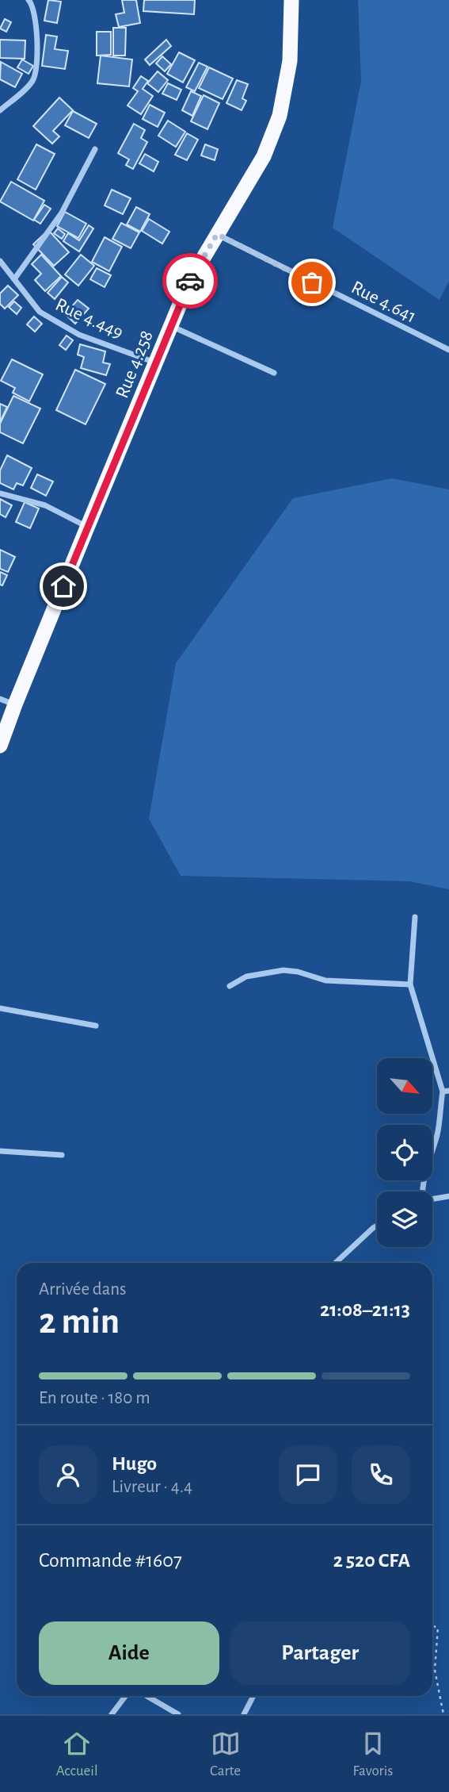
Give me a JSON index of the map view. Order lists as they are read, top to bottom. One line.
{"streets":{"highway":["Rue 4.258"],"street":["Rue 4.641","Rue 4.449"]},"crossings":[["Rue 4.641","Rue 4.258"],["Rue 4.449","Rue 4.258"]],"north":"bottom right","page":{"heading":["2 min","Arrivée dans","21:08–21:13"],"panel":["Hugo","Livreur · 4.4","Commande #1607","2 520 CFA"],"bar":"En route · 180 m","buttons":["Aide","Partager"],"tabs":["Accueil","Carte","Favoris"]}}
